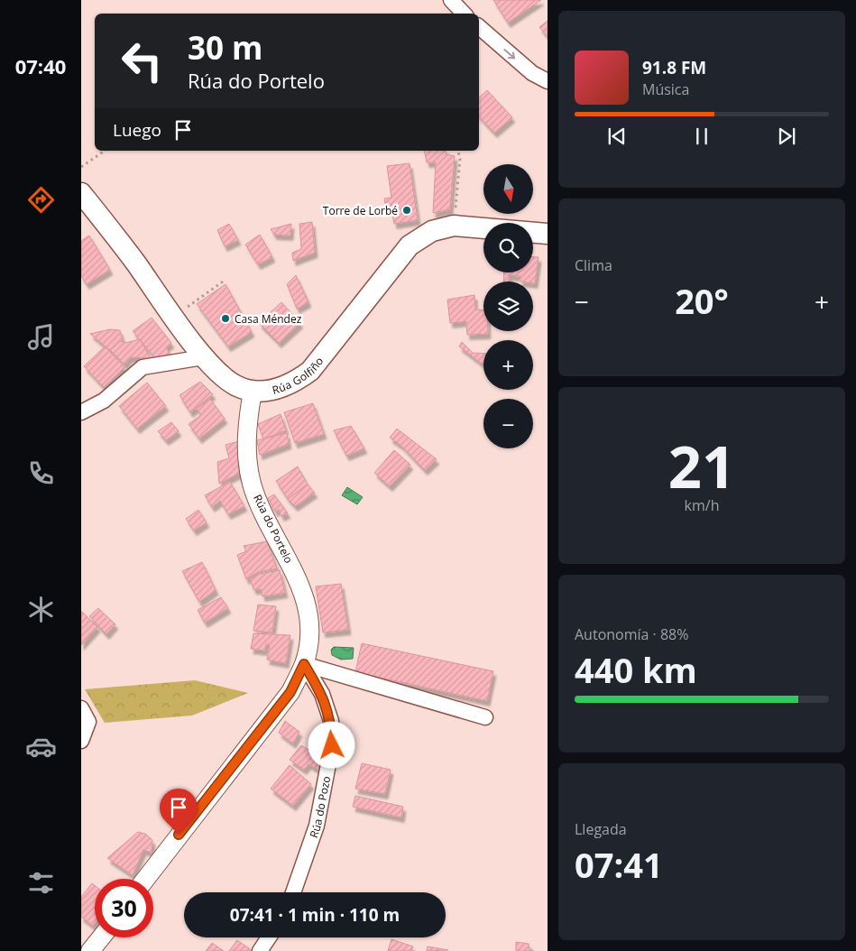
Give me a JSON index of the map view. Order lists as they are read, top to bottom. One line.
{"streets":{"main road":["Rúa Golfiño"],"street":["Rúa do Portelo","Rúa do Pozo"]},"crossings":[["Rúa Golfiño","Rúa do Portelo"],["Rúa do Portelo","Rúa do Pozo"]],"places":["Torre de Lorbé","Casa Méndez"],"north":"bottom","page":{"tabs":"07:40","turn":["30 m","Rúa do Portelo"],"song":["91.8 FM","Música"],"then":"Luego","map_buttons":["+","−"],"tile":["Clima",["21","km/h"],["Autonomía · 88%","440 km"],["Llegada","07:41"]],"heat":["−","20°","+"],"limit":"30","trip":"07:41 · 1 min · 110 m"}}
